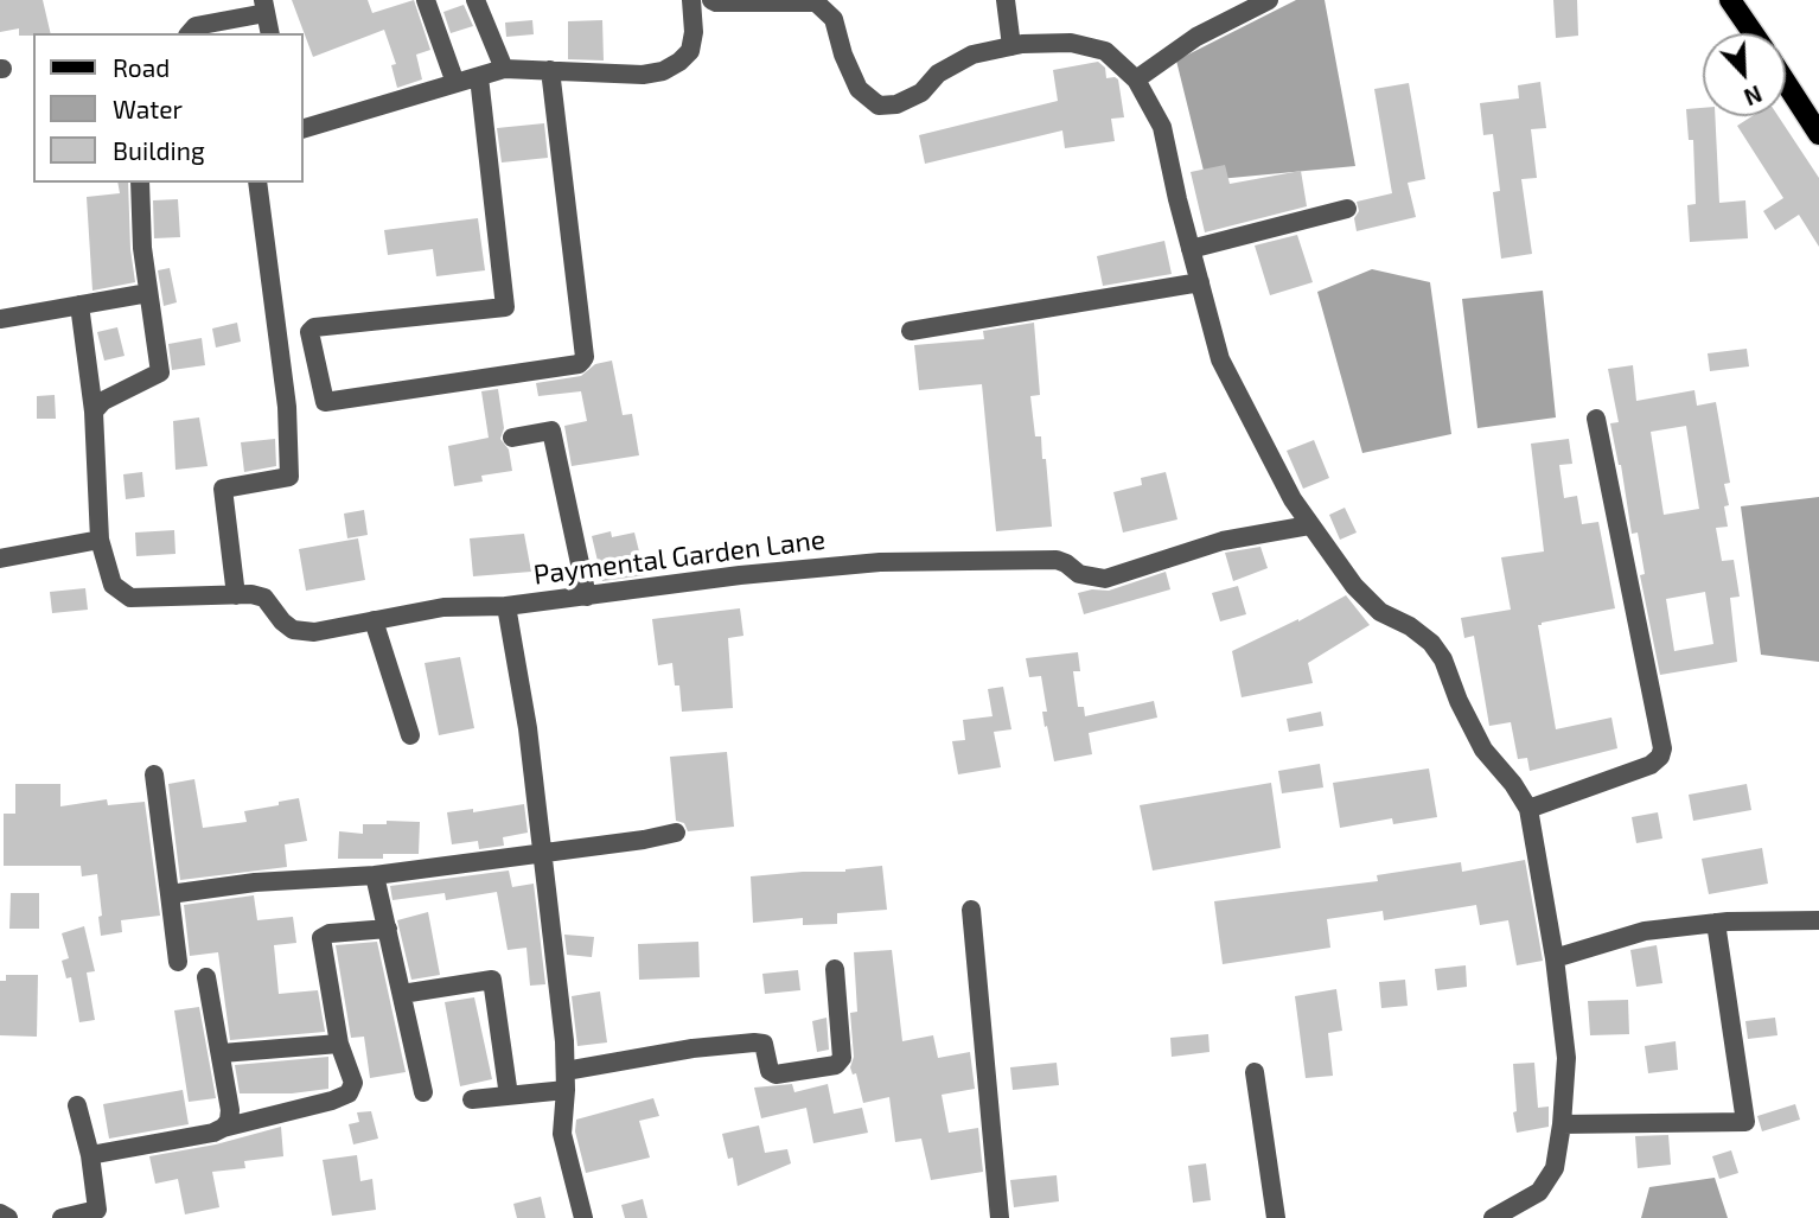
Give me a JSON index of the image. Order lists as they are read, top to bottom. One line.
{"streets":{"street":["Paymental Garden Lane"]},"legend":["Road","Water","Building"],"north":"bottom right"}
